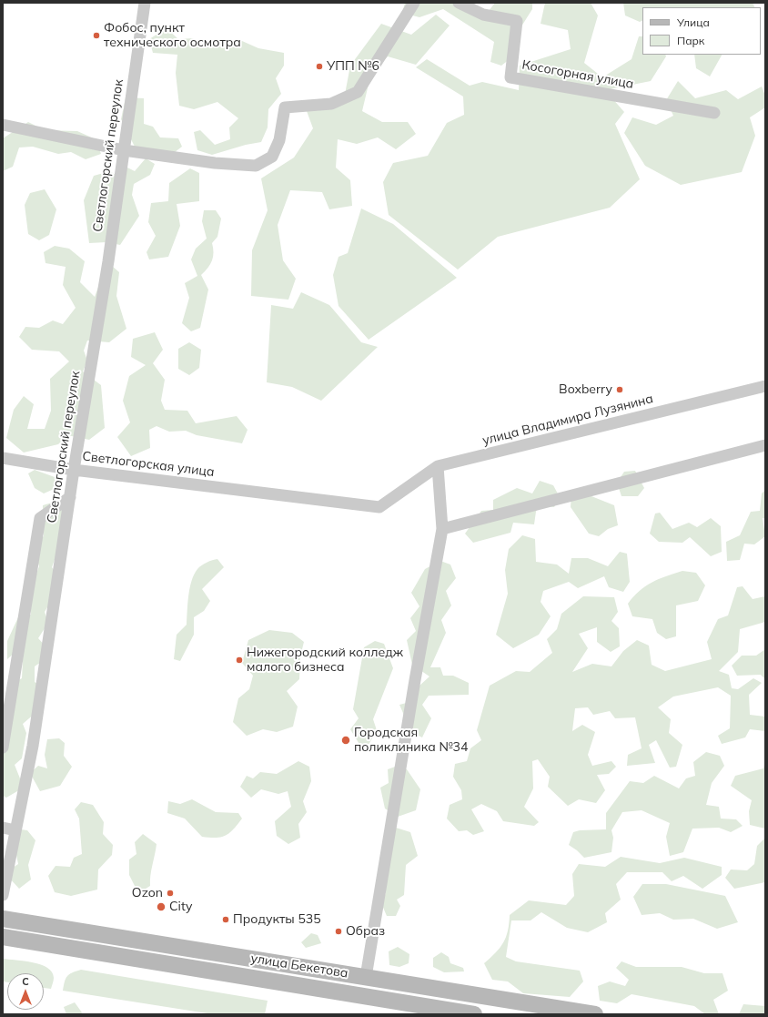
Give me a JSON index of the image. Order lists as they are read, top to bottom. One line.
{"streets":{"main road":["улица Бекетова"],"street":["Косогорная улица","Светлогорский переулок","улица Владимира Лузянина","Светлогорская улица"]},"crossings":[["Светлогорский переулок","Светлогорская улица"],["улица Владимира Лузянина","Светлогорская улица"]],"places":["Фобос, пункт технического осмотра","УПП №6","Boxberry","Нижегородский колледж малого бизнеса","Городская поликлиника №34","Ozon","City","Продукты 535","Образ"],"legend":["Улица","Парк"],"north":"top"}
